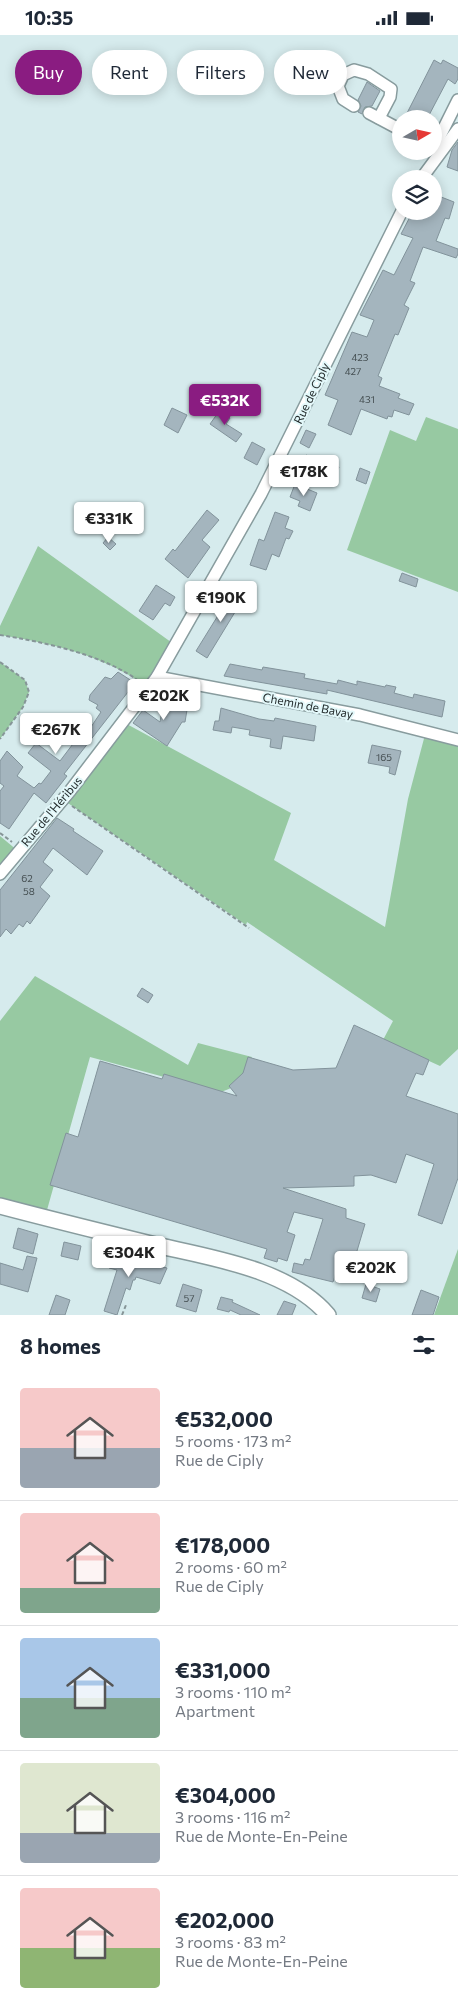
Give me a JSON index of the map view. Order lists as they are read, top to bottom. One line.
{"streets":{"street":["Rue de Ciply","Chemin de Bavay","Rue de l'Héribus"]},"crossings":[["Rue de Ciply","Chemin de Bavay"],["Rue de Ciply","Rue de l'Héribus"],["Chemin de Bavay","Rue de l'Héribus"]],"house_numbers":["423","427","431","165","62","58","57"],"north":"right","page":{"status":"10:35","chip":["Buy","Rent","Filters","New"],"price":["€532K","€178K","€331K","€190K","€202K","€267K","€304K","€202K"],"heading":"8 homes","list":[{"name":"€532,000","note":"5 rooms · 173 m² · Rue de Ciply"},{"name":"€178,000","note":"2 rooms · 60 m² · Rue de Ciply"},{"name":"€331,000","note":"3 rooms · 110 m² · Apartment"},{"name":"€304,000","note":"3 rooms · 116 m² · Rue de Monte-En-Peine"},{"name":"€202,000","note":"3 rooms · 83 m² · Rue de Monte-En-Peine"}]}}
